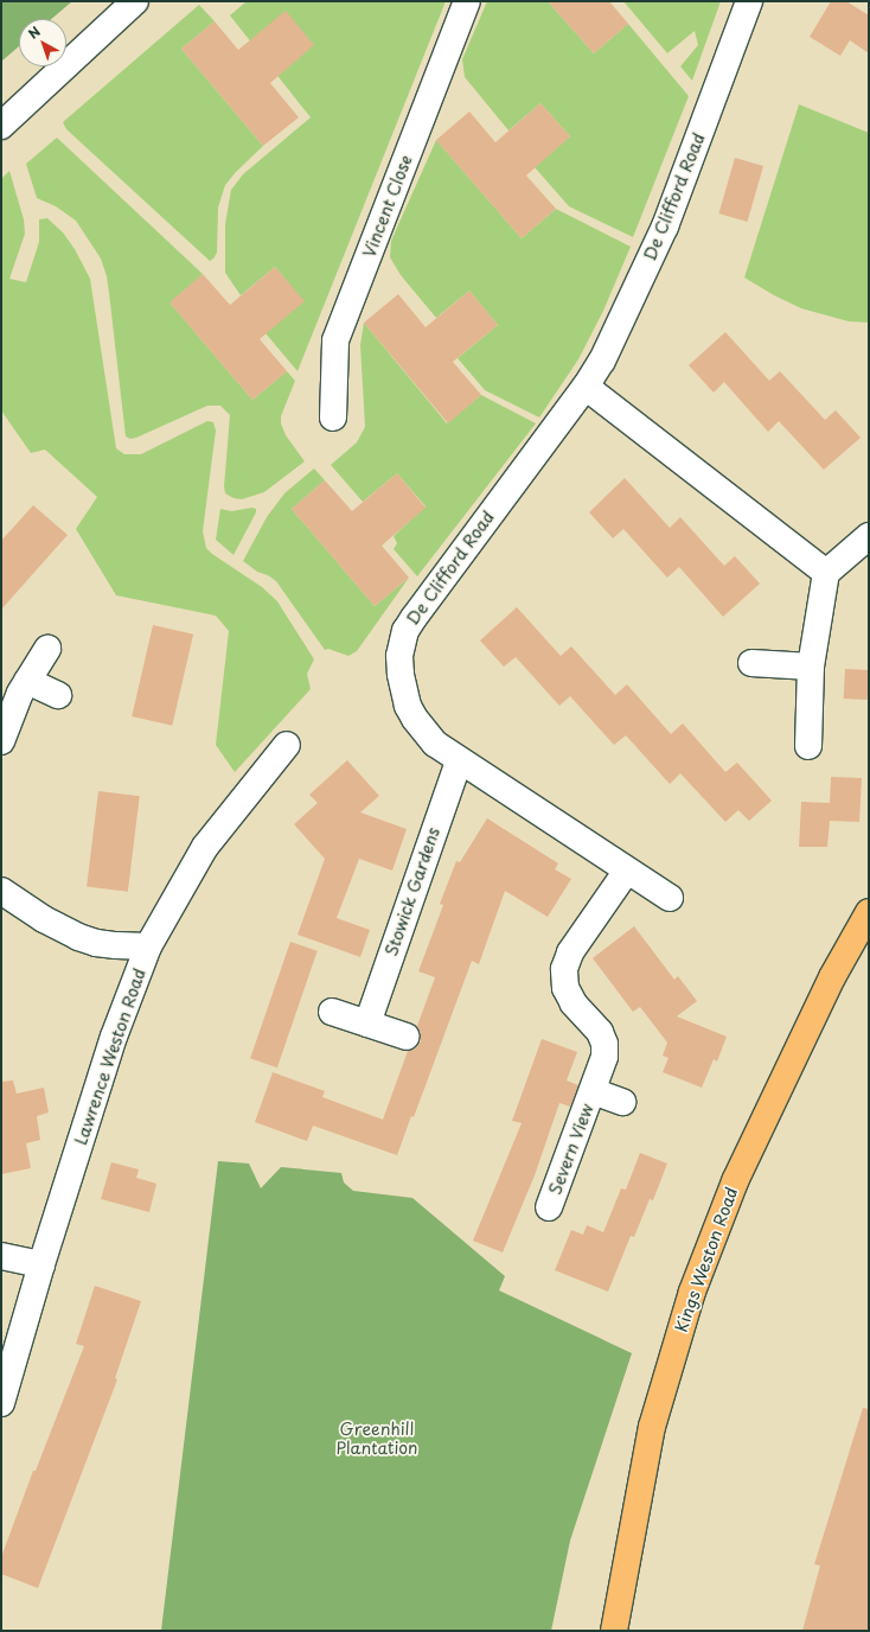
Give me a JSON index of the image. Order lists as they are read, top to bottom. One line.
{"streets":{"main road":["Kings Weston Road"],"street":["De Clifford Road","Vincent Close","Stowick Gardens","Lawrence Weston Road","Severn View"]},"crossings":[["De Clifford Road","Stowick Gardens"],["De Clifford Road","Severn View"]],"parks":["Greenhill Plantation"],"north":"top left"}
